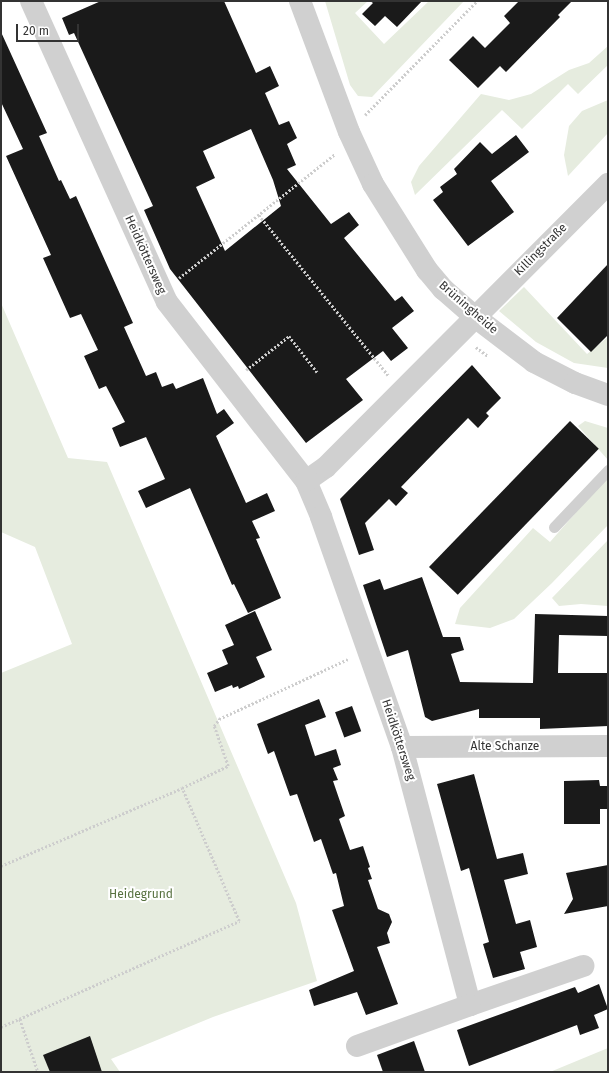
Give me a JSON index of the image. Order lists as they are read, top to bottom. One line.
{"streets":{"street":["Killingstraße","Heidköttersweg","Brüningheide","Alte Schanze"]},"crossings":[["Killingstraße","Brüningheide"],["Heidköttersweg","Alte Schanze"]],"parks":["Heidegrund"],"scale_bar":"20 m"}
